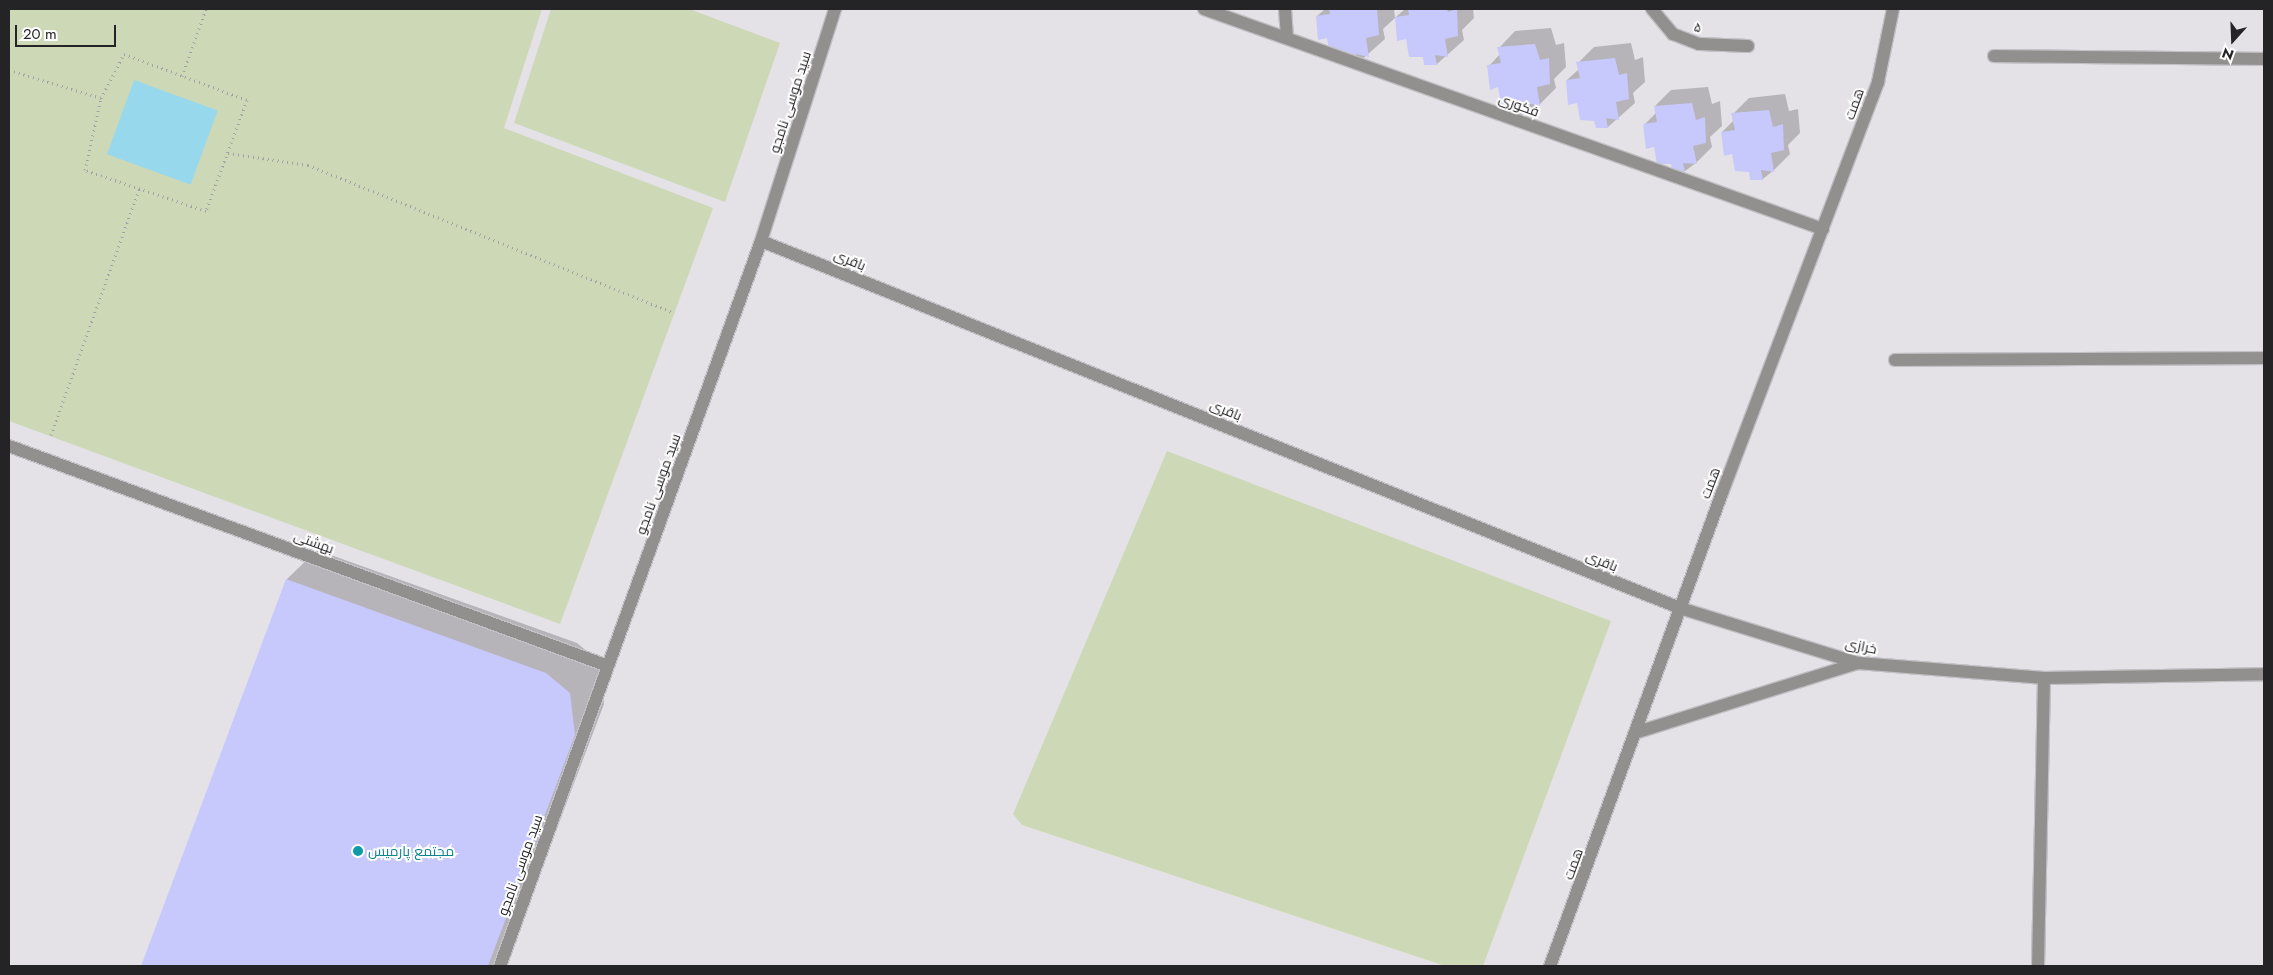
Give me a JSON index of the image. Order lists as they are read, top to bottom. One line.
{"streets":{"street":["۵","سید موسی نامجو","همت","فکوری","باقری","بهشتی","خرازی"]},"crossings":[["سید موسی نامجو","باقری"],["سید موسی نامجو","بهشتی"],["همت","فکوری"],["همت","باقری"],["همت","خرازی"],["باقری","خرازی"]],"places":["مجتمع پارمیس"],"scale_bar":"20 m","north":"bottom"}
